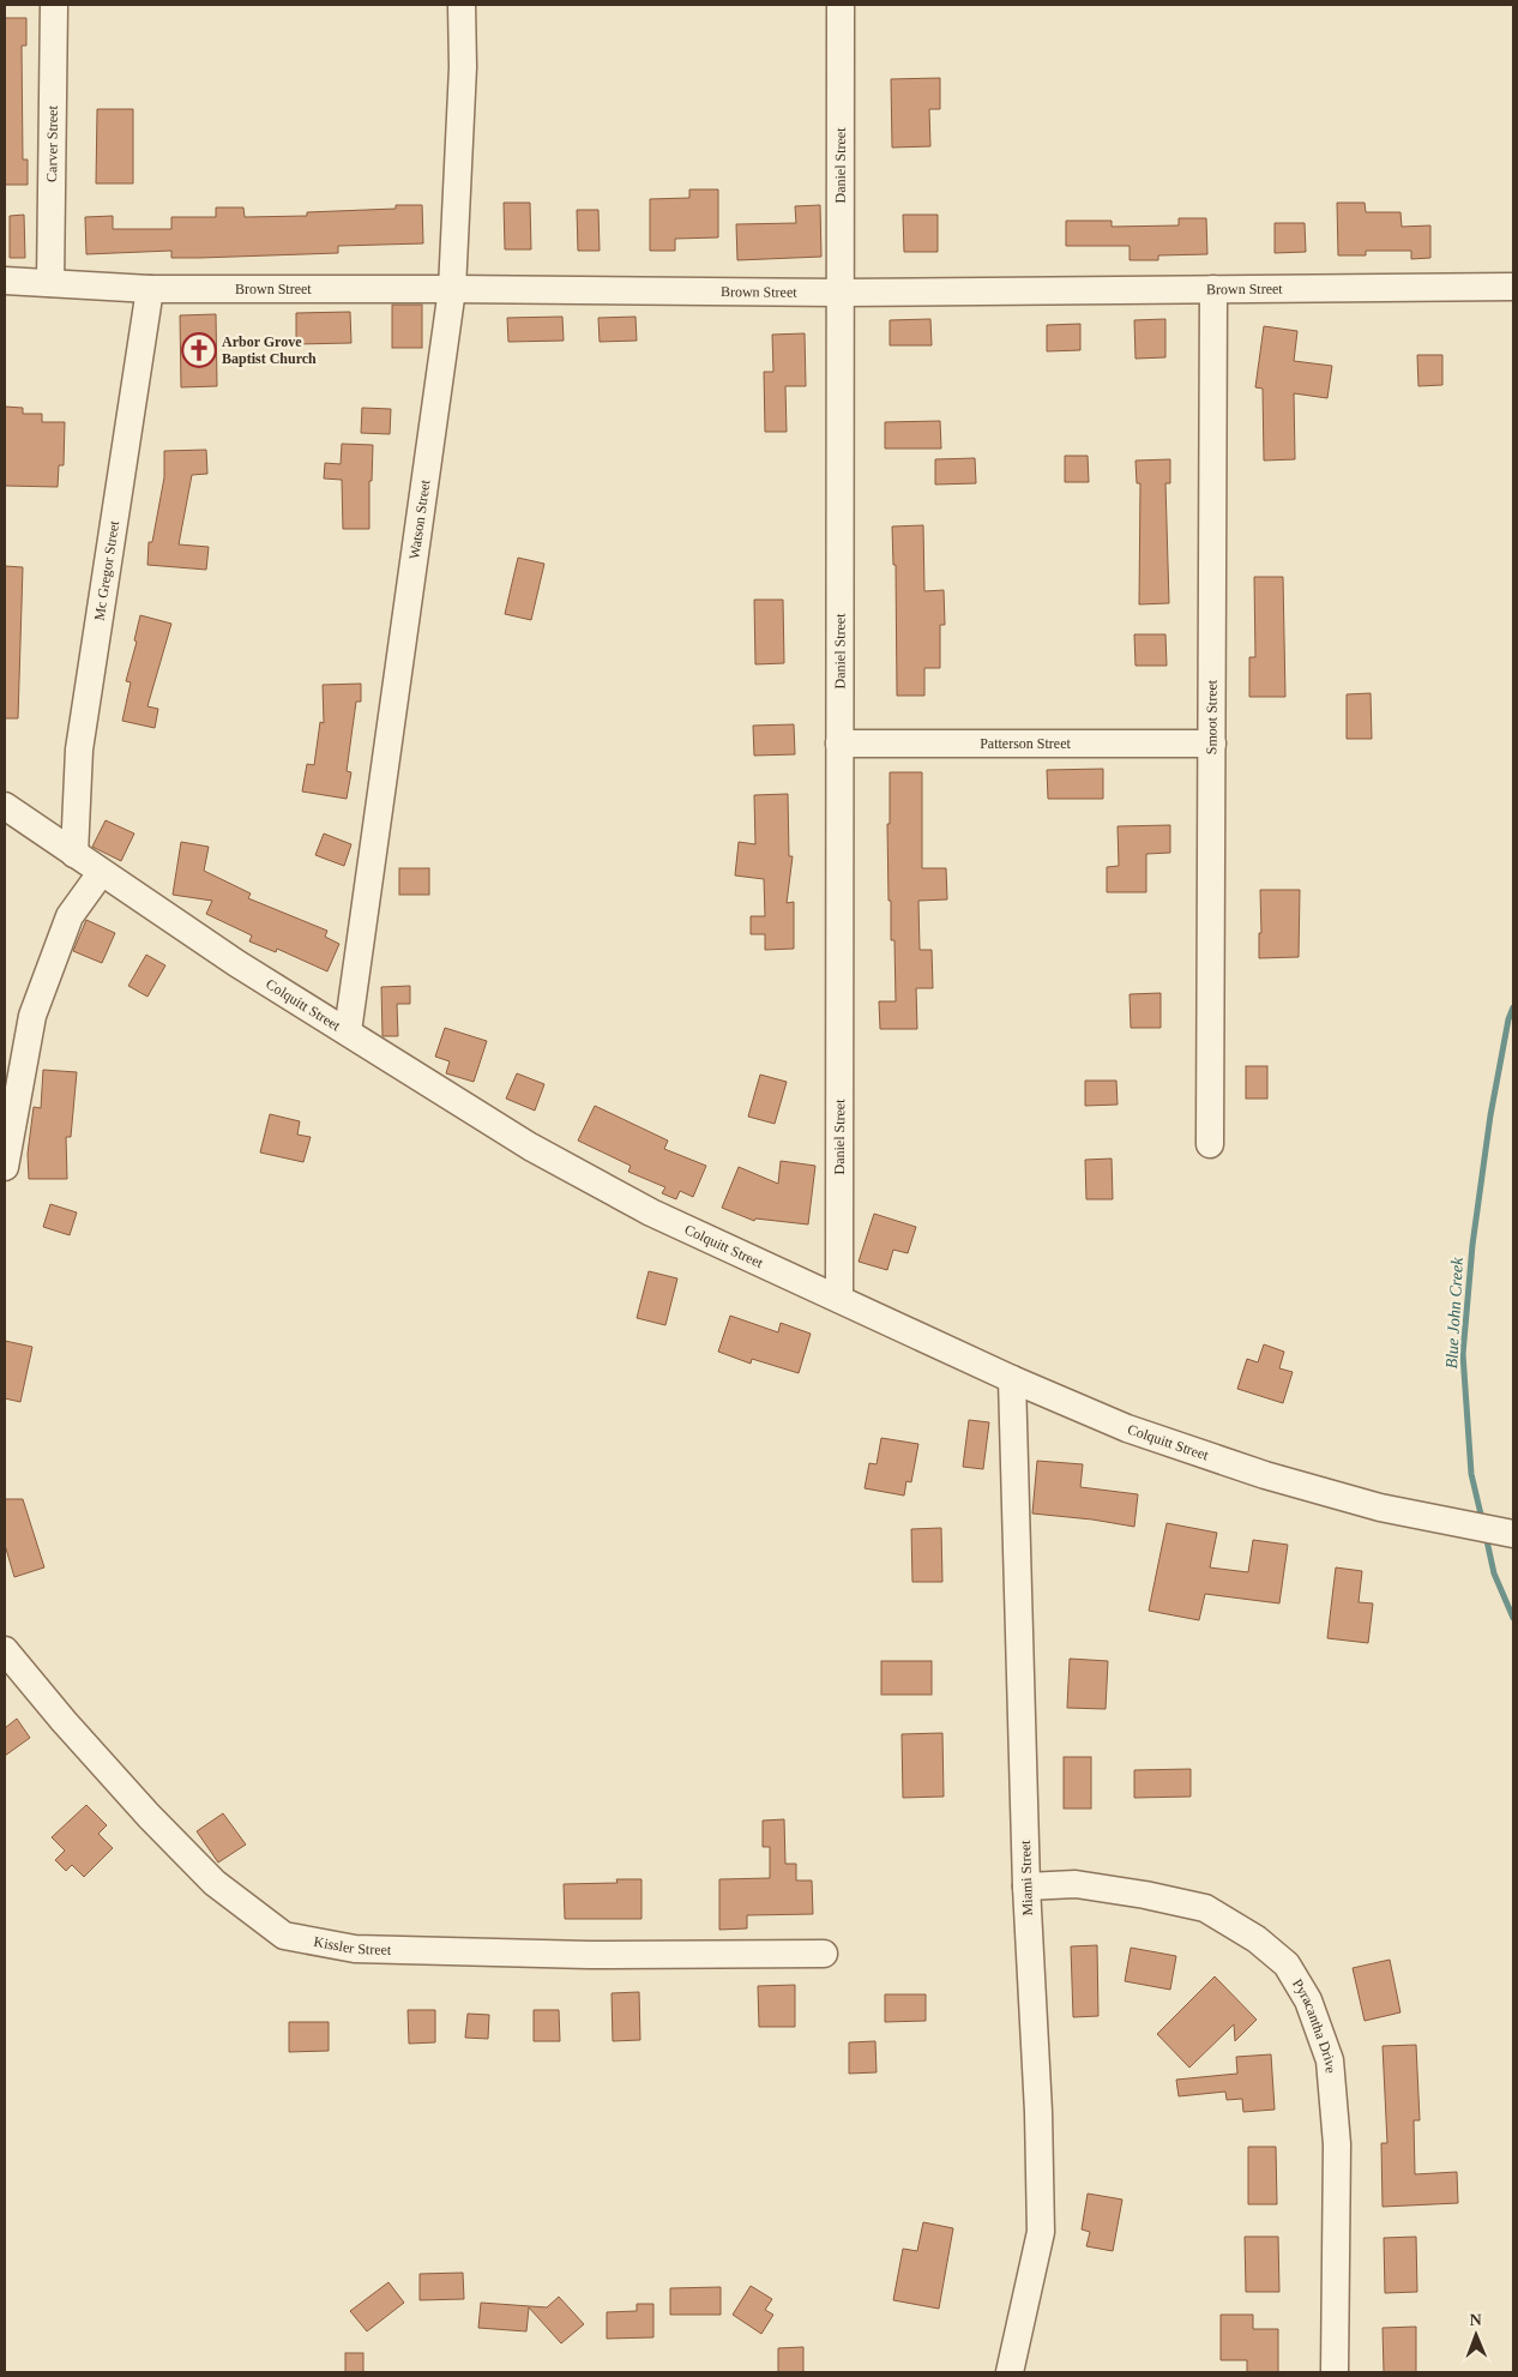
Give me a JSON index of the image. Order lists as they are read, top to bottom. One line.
{"streets":{"street":["Carver Street","Daniel Street","Brown Street","Watson Street","Mc Gregor Street","Smoot Street","Patterson Street","Colquitt Street","Miami Street","Kissler Street","Pyracantha Drive"]},"crossings":[["Carver Street","Brown Street"],["Daniel Street","Brown Street"],["Daniel Street","Patterson Street"],["Daniel Street","Colquitt Street"],["Brown Street","Watson Street"],["Brown Street","Mc Gregor Street"],["Brown Street","Smoot Street"],["Watson Street","Colquitt Street"],["Mc Gregor Street","Colquitt Street"],["Smoot Street","Patterson Street"],["Colquitt Street","Miami Street"],["Miami Street","Pyracantha Drive"]],"water":["Blue John Creek"],"places":{"church":["Arbor Grove Baptist Church"]},"north":"top"}
